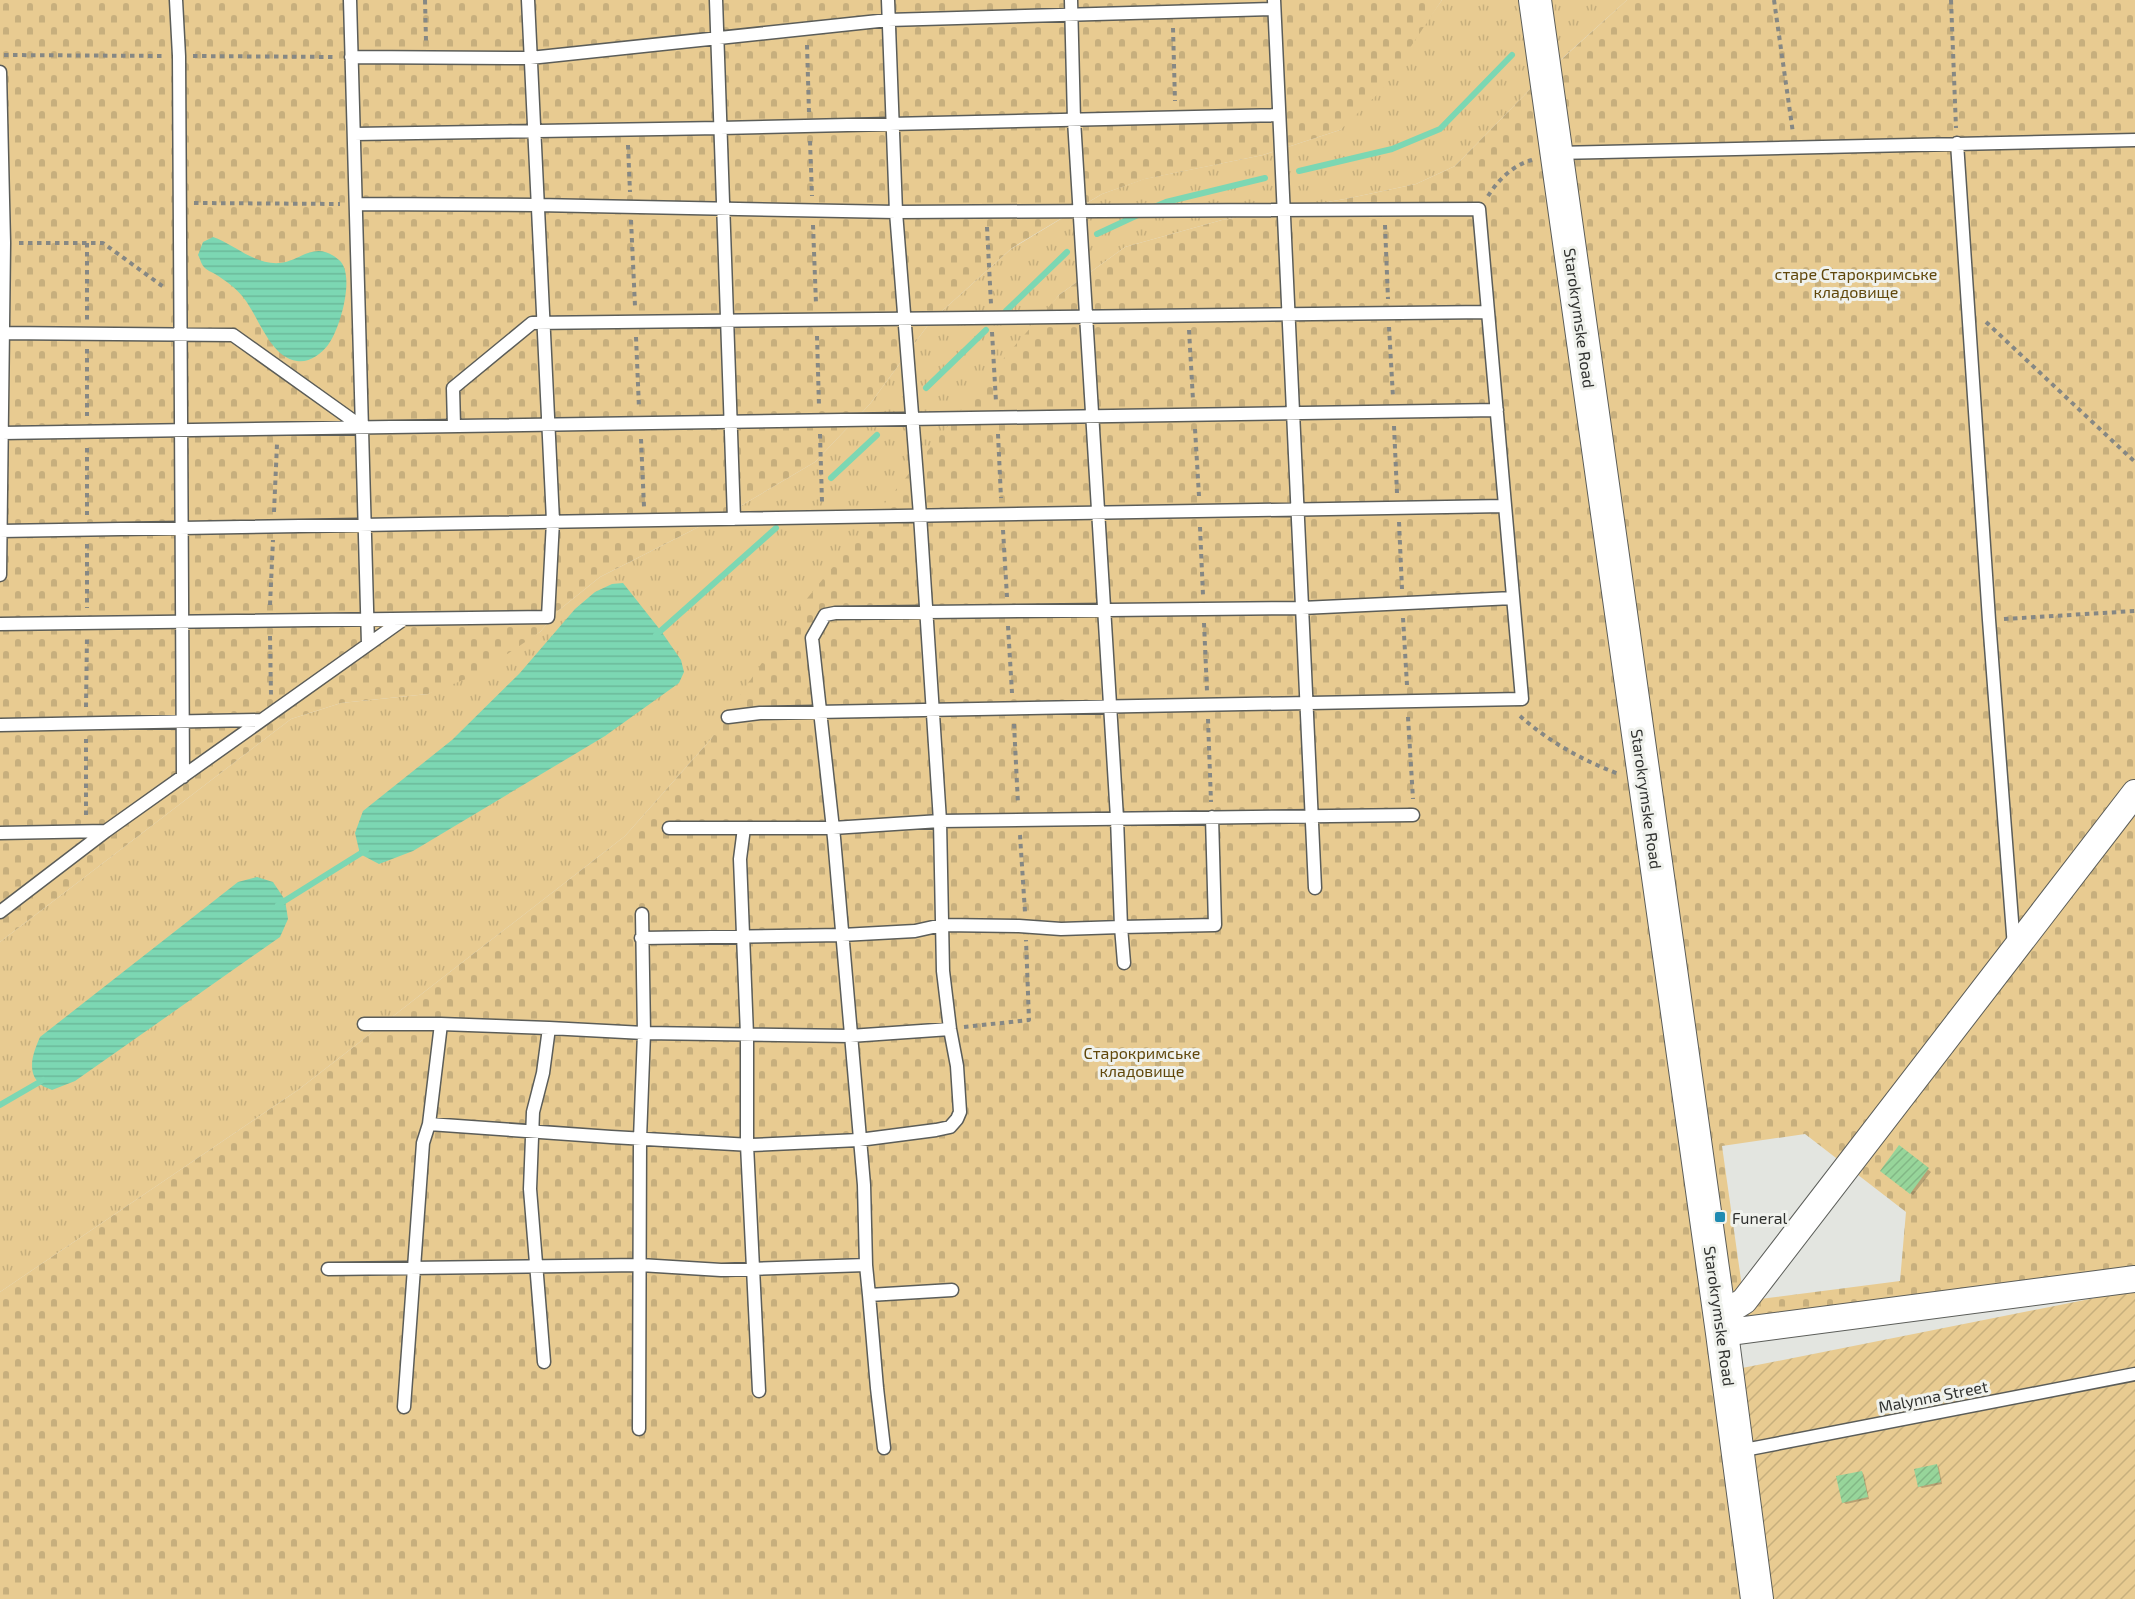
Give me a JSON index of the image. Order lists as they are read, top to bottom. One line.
{"streets":{"street":["Starokrymske Road"],"lane":["Malynna Street"]},"crossings":[["Starokrymske Road","Malynna Street"]],"parks":["старе Старокримське кладовище","Старокримське кладовище"],"places":{"transit":["Funeral"]}}
